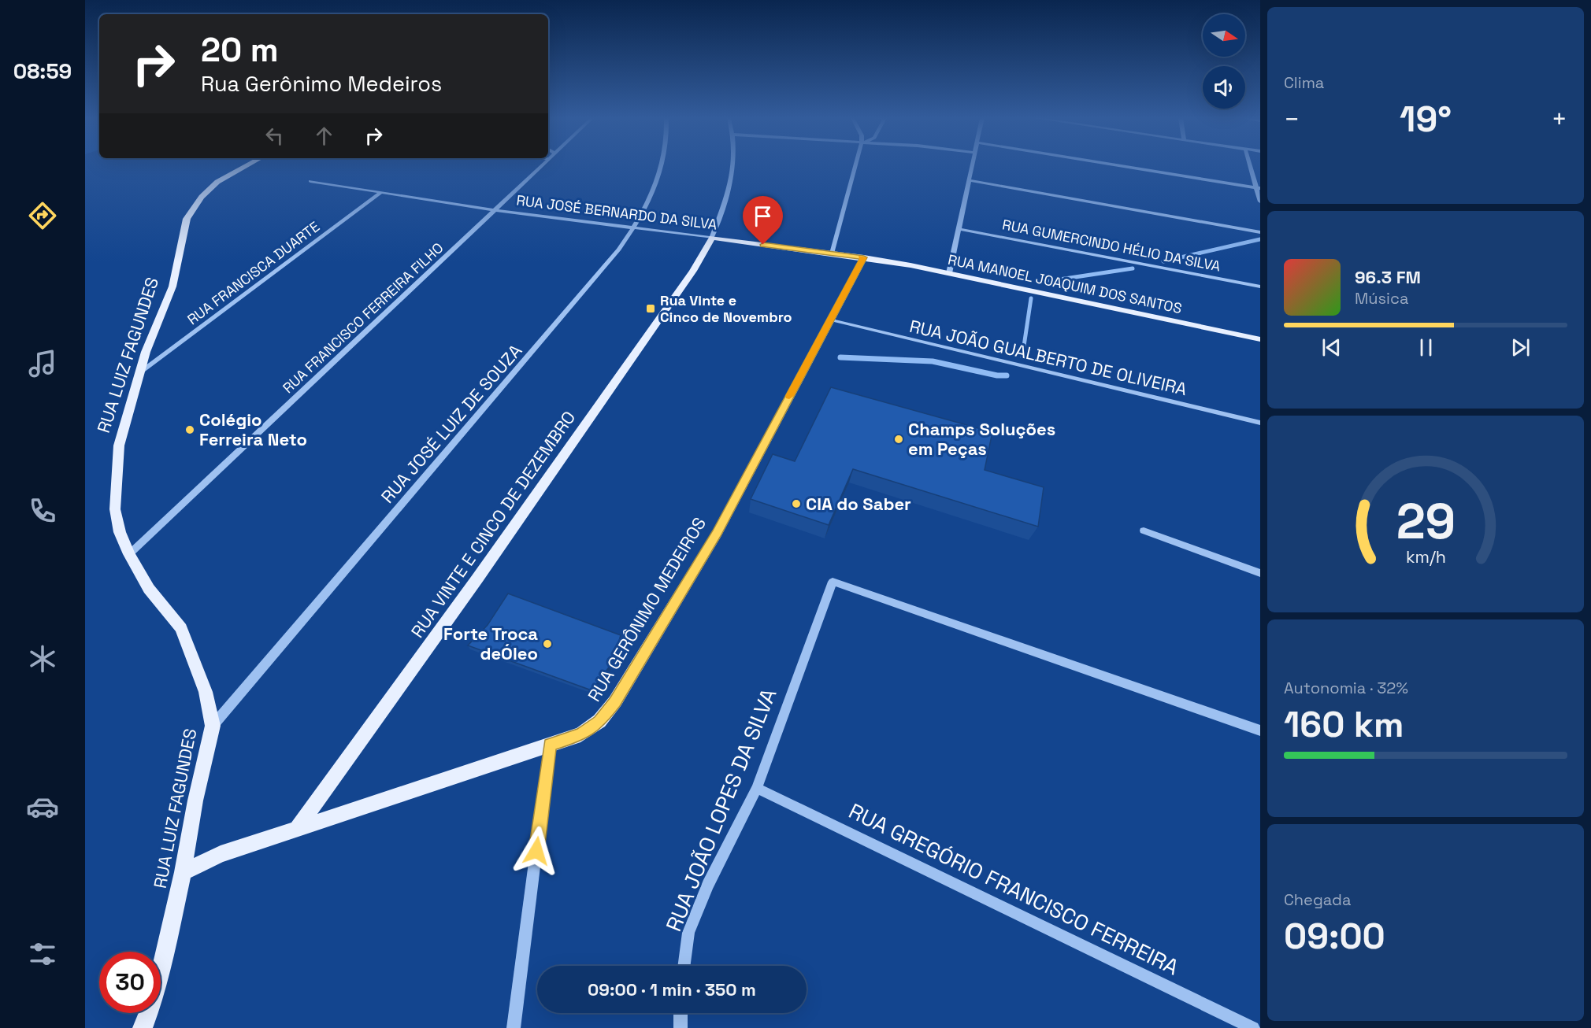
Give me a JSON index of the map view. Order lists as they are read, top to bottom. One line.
{"streets":{"main road":["RUA JOSÉ BERNARDO DA SILVA","RUA MANOEL JOAQUIM DOS SANTOS","RUA LUIZ FAGUNDES","RUA VINTE E CINCO DE DEZEMBRO","RUA GERÔNIMO MEDEIROS"],"street":["RUA GUMERCINDO HÉLIO DA SILVA","RUA FRANCISCA DUARTE","RUA FRANCISCO FERREIRA FILHO","RUA JOÃO GUALBERTO DE OLIVEIRA","RUA JOSÉ LUIZ DE SOUZA","RUA JOÃO LOPES DA SILVA","RUA GREGÓRIO FRANCISCO FERREIRA"]},"crossings":[["RUA JOSÉ BERNARDO DA SILVA","RUA FRANCISCA DUARTE"],["RUA JOSÉ BERNARDO DA SILVA","RUA MANOEL JOAQUIM DOS SANTOS"],["RUA JOSÉ BERNARDO DA SILVA","RUA FRANCISCO FERREIRA FILHO"],["RUA JOSÉ BERNARDO DA SILVA","RUA JOSÉ LUIZ DE SOUZA"],["RUA JOSÉ BERNARDO DA SILVA","RUA VINTE E CINCO DE DEZEMBRO"],["RUA JOSÉ BERNARDO DA SILVA","RUA GERÔNIMO MEDEIROS"],["RUA FRANCISCA DUARTE","RUA LUIZ FAGUNDES"],["RUA MANOEL JOAQUIM DOS SANTOS","RUA GERÔNIMO MEDEIROS"],["RUA FRANCISCO FERREIRA FILHO","RUA LUIZ FAGUNDES"],["RUA LUIZ FAGUNDES","RUA JOSÉ LUIZ DE SOUZA"],["RUA JOÃO GUALBERTO DE OLIVEIRA","RUA GERÔNIMO MEDEIROS"],["RUA VINTE E CINCO DE DEZEMBRO","RUA GERÔNIMO MEDEIROS"],["RUA JOÃO LOPES DA SILVA","RUA GREGÓRIO FRANCISCO FERREIRA"]],"places":{"transit":["Rua Vinte e Cinco de Novembro"],"other":["Colégio Ferreira Neto","Champs Soluções em Peças","CIA do Saber","Forte Troca deÓleo"]},"north":"right","page":{"tabs":"08:59","tile":["Clima",["Autonomia · 32%","160 km"],["Chegada","09:00"]],"turn":["20 m","Rua Gerônimo Medeiros"],"heat":["−","19°","+"],"song":["96.3 FM","Música"],"limit":"30","trip":"09:00 · 1 min · 350 m","gauge":["29","km/h"]}}
